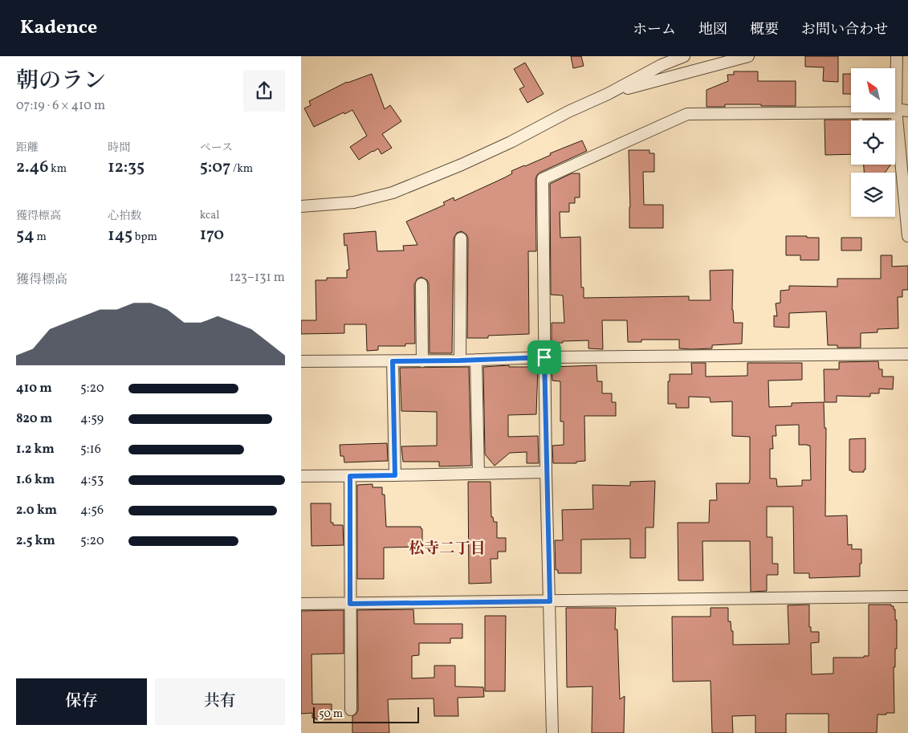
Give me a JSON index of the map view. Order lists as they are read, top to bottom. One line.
{"districts":["松寺二丁目"],"scale_bar":"50 m","north":"top left","page":{"header":"Kadence","nav":["ホーム","地図","概要","お問い合わせ"],"heading":["朝のラン","07:19 · 6 × 410 m"],"stats":[["距離","2.46 km"],["時間","12:35"],["ペース","5:07 /km"],["獲得標高","54 m"],["心拍数","145 bpm"],["kcal","170"]],"chart":["獲得標高","123–131 m"],"list":[{"name":"410 m","note":"5:20"},{"name":"820 m","note":"4:59"},{"name":"1.2 km","note":"5:16"},{"name":"1.6 km","note":"4:53"},{"name":"2.0 km","note":"4:56"},{"name":"2.5 km","note":"5:20"}],"buttons":["保存","共有"],"scale":"50 m"}}
